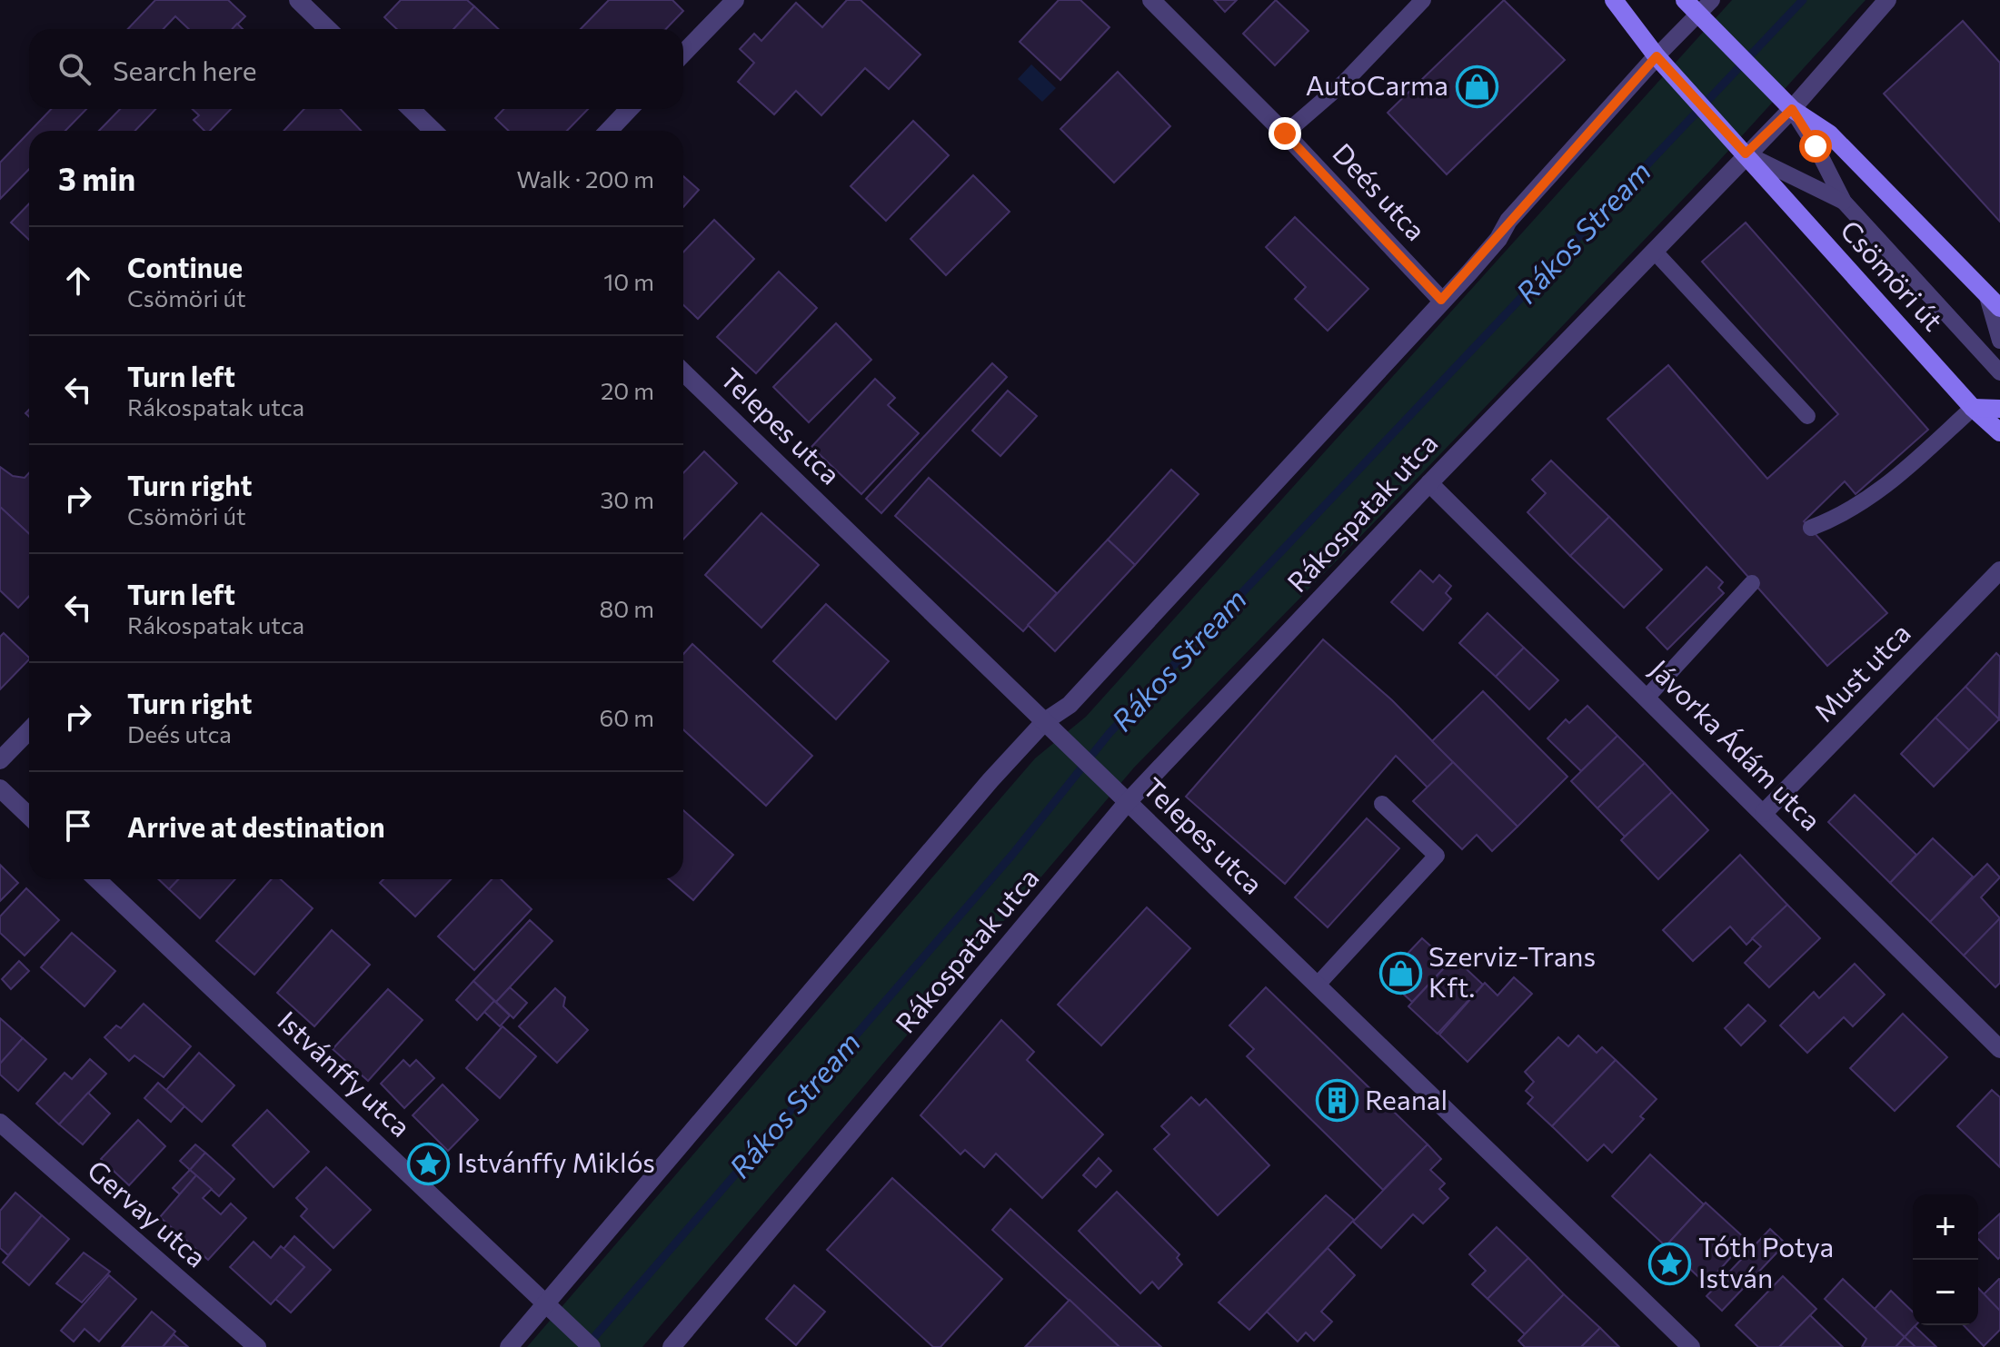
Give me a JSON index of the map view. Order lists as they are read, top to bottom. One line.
{"streets":{"main road":["Csömöri út"],"street":["Deés utca","Telepes utca","Rákospatak utca","Must utca","Jávorka Ádám utca","Istvánffy utca","Gervay utca"]},"crossings":[["Csömöri út","Rákospatak utca"],["Telepes utca","Rákospatak utca"],["Rákospatak utca","Jávorka Ádám utca"],["Must utca","Jávorka Ádám utca"]],"water":["Rákos Stream"],"places":{"shop":["AutoCarma","Szerviz-Trans Kft."],"building":["Reanal"],"place":["Istvánffy Miklós","Tóth Potya István"]},"page":{"search":"Search here","heading":["3 min","Walk · 200 m"],"list":[["Continue","Csömöri út","10 m"],["Turn left","Rákospatak utca","20 m"],["Turn right","Csömöri út","30 m"],["Turn left","Rákospatak utca","80 m"],["Turn right","Deés utca","60 m"],"Arrive at destination"],"map_buttons":["+","−"]}}
